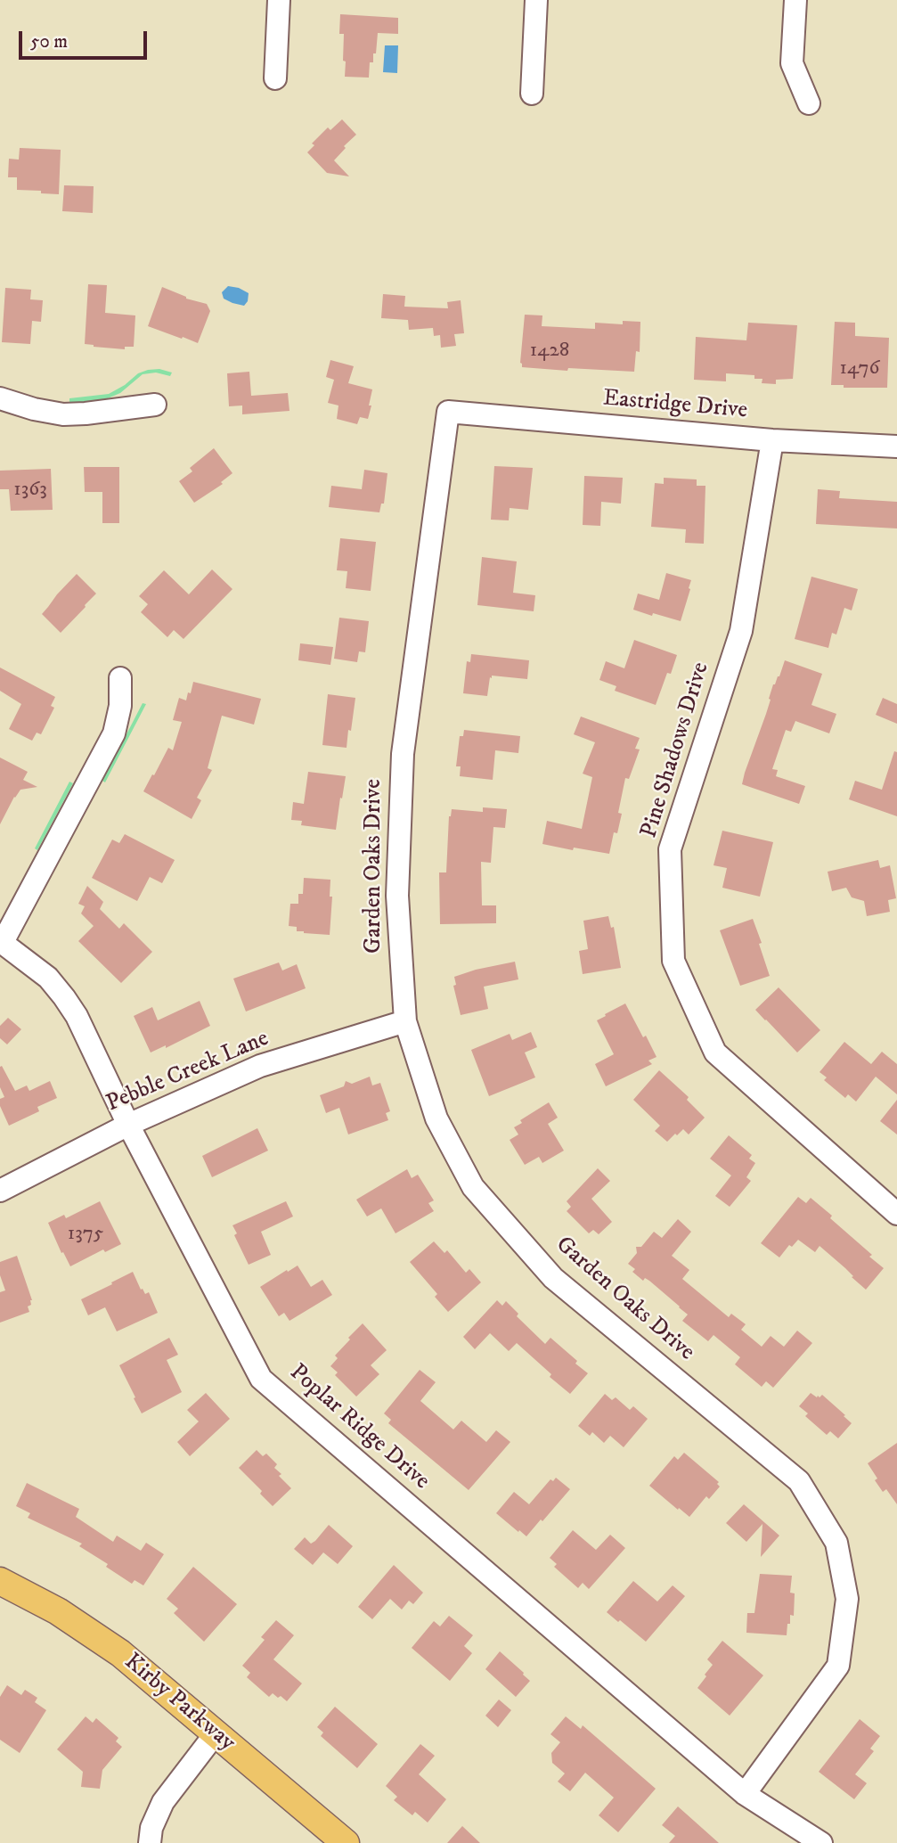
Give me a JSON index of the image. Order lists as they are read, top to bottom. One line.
{"streets":{"main road":["Kirby Parkway"],"street":["Eastridge Drive","Pine Shadows Drive","Garden Oaks Drive","Pebble Creek Lane","Poplar Ridge Drive"]},"crossings":[["Eastridge Drive","Pine Shadows Drive"],["Eastridge Drive","Garden Oaks Drive"],["Garden Oaks Drive","Pebble Creek Lane"],["Garden Oaks Drive","Poplar Ridge Drive"],["Pebble Creek Lane","Poplar Ridge Drive"]],"house_numbers":["1428","1476","1363","1375"],"scale_bar":"50 m"}
